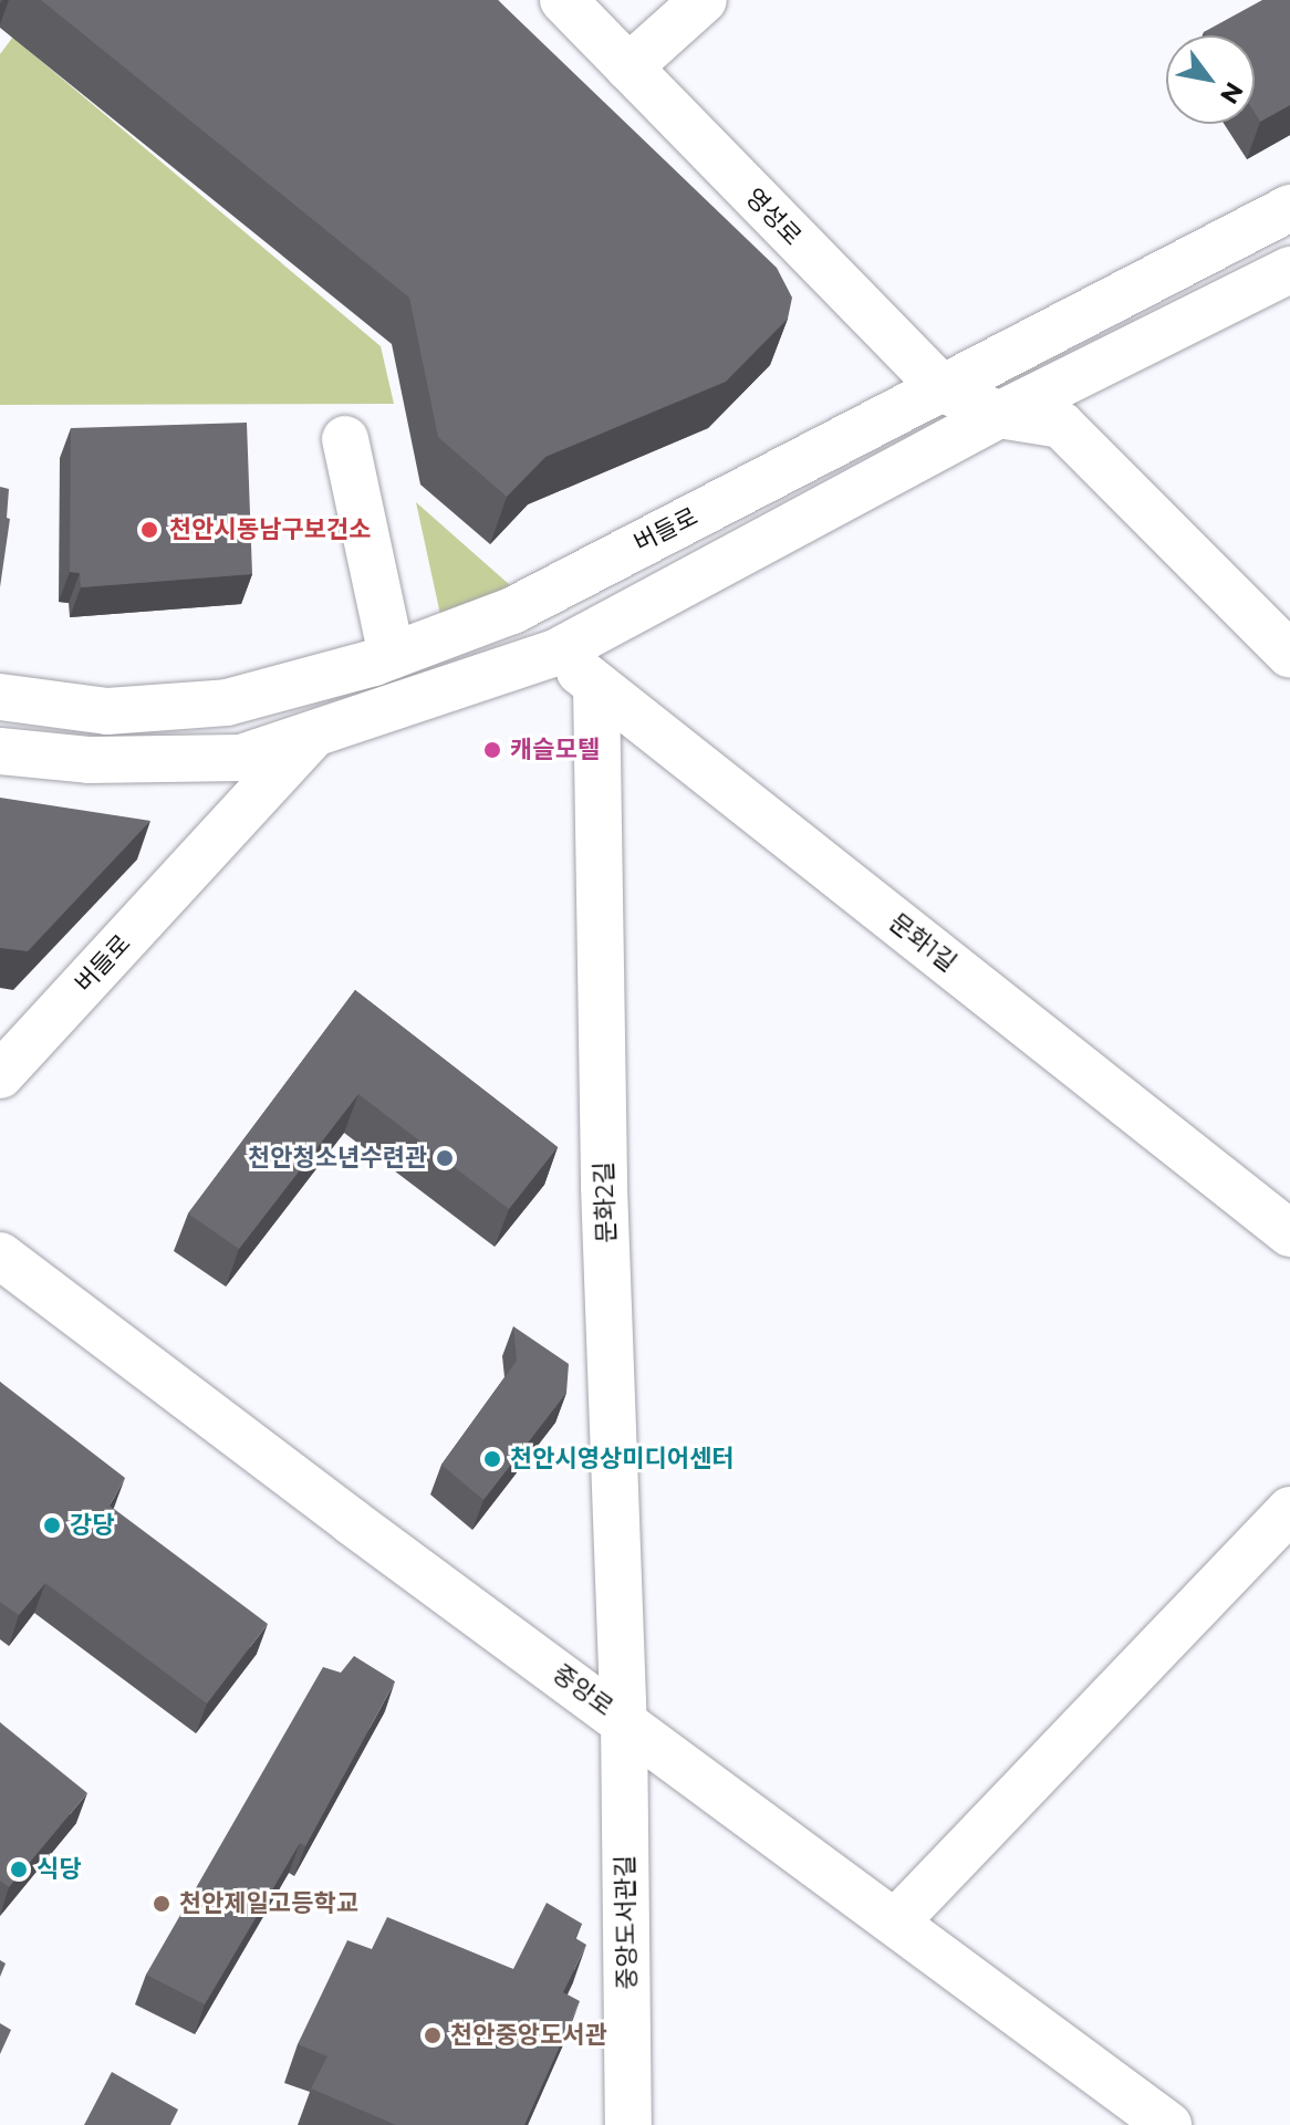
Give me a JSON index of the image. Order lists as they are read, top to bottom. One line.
{"streets":{"street":["영성로","버들로","문화1길","문화2길","중앙로","중앙도서관길"]},"crossings":[["영성로","버들로"],["버들로","문화1길"],["문화1길","문화2길"],["문화2길","중앙로"],["문화2길","중앙도서관길"],["중앙로","중앙도서관길"]],"places":["천안시동남구보건소","캐슬모텔","천안청소년수련관","천안시영상미디어센터","강당","식당","천안제일고등학교","천안중앙도서관"],"north":"bottom right"}
